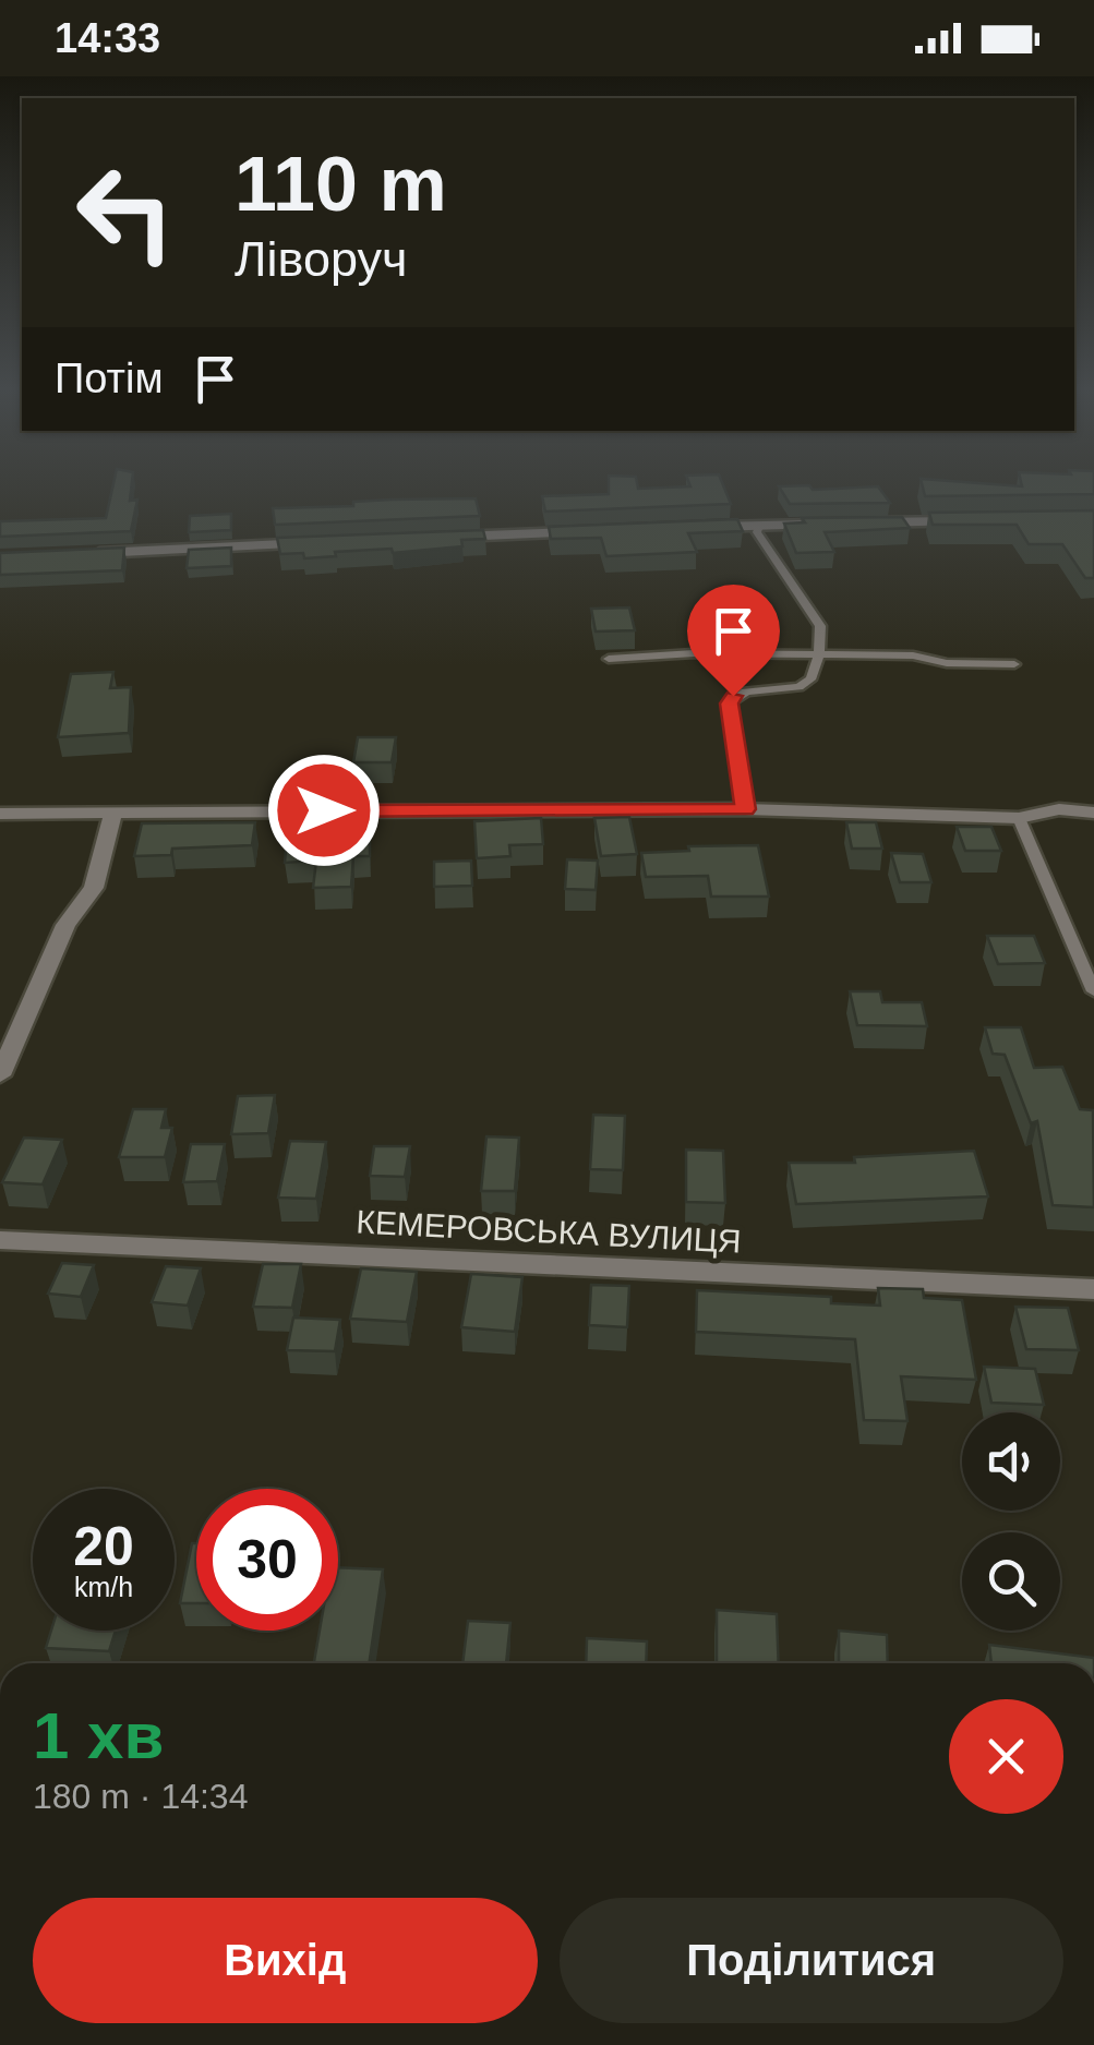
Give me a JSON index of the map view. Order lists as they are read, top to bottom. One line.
{"streets":{"street":["КЕМЕРОВСЬКА ВУЛИЦЯ"]},"page":{"status":"14:33","turn":["110 m","Ліворуч"],"then":"Потім","speed":"20 km/h","limit":"30","heading":["1 хв","180 m · 14:34"],"buttons":["Вихід","Поділитися"]}}
